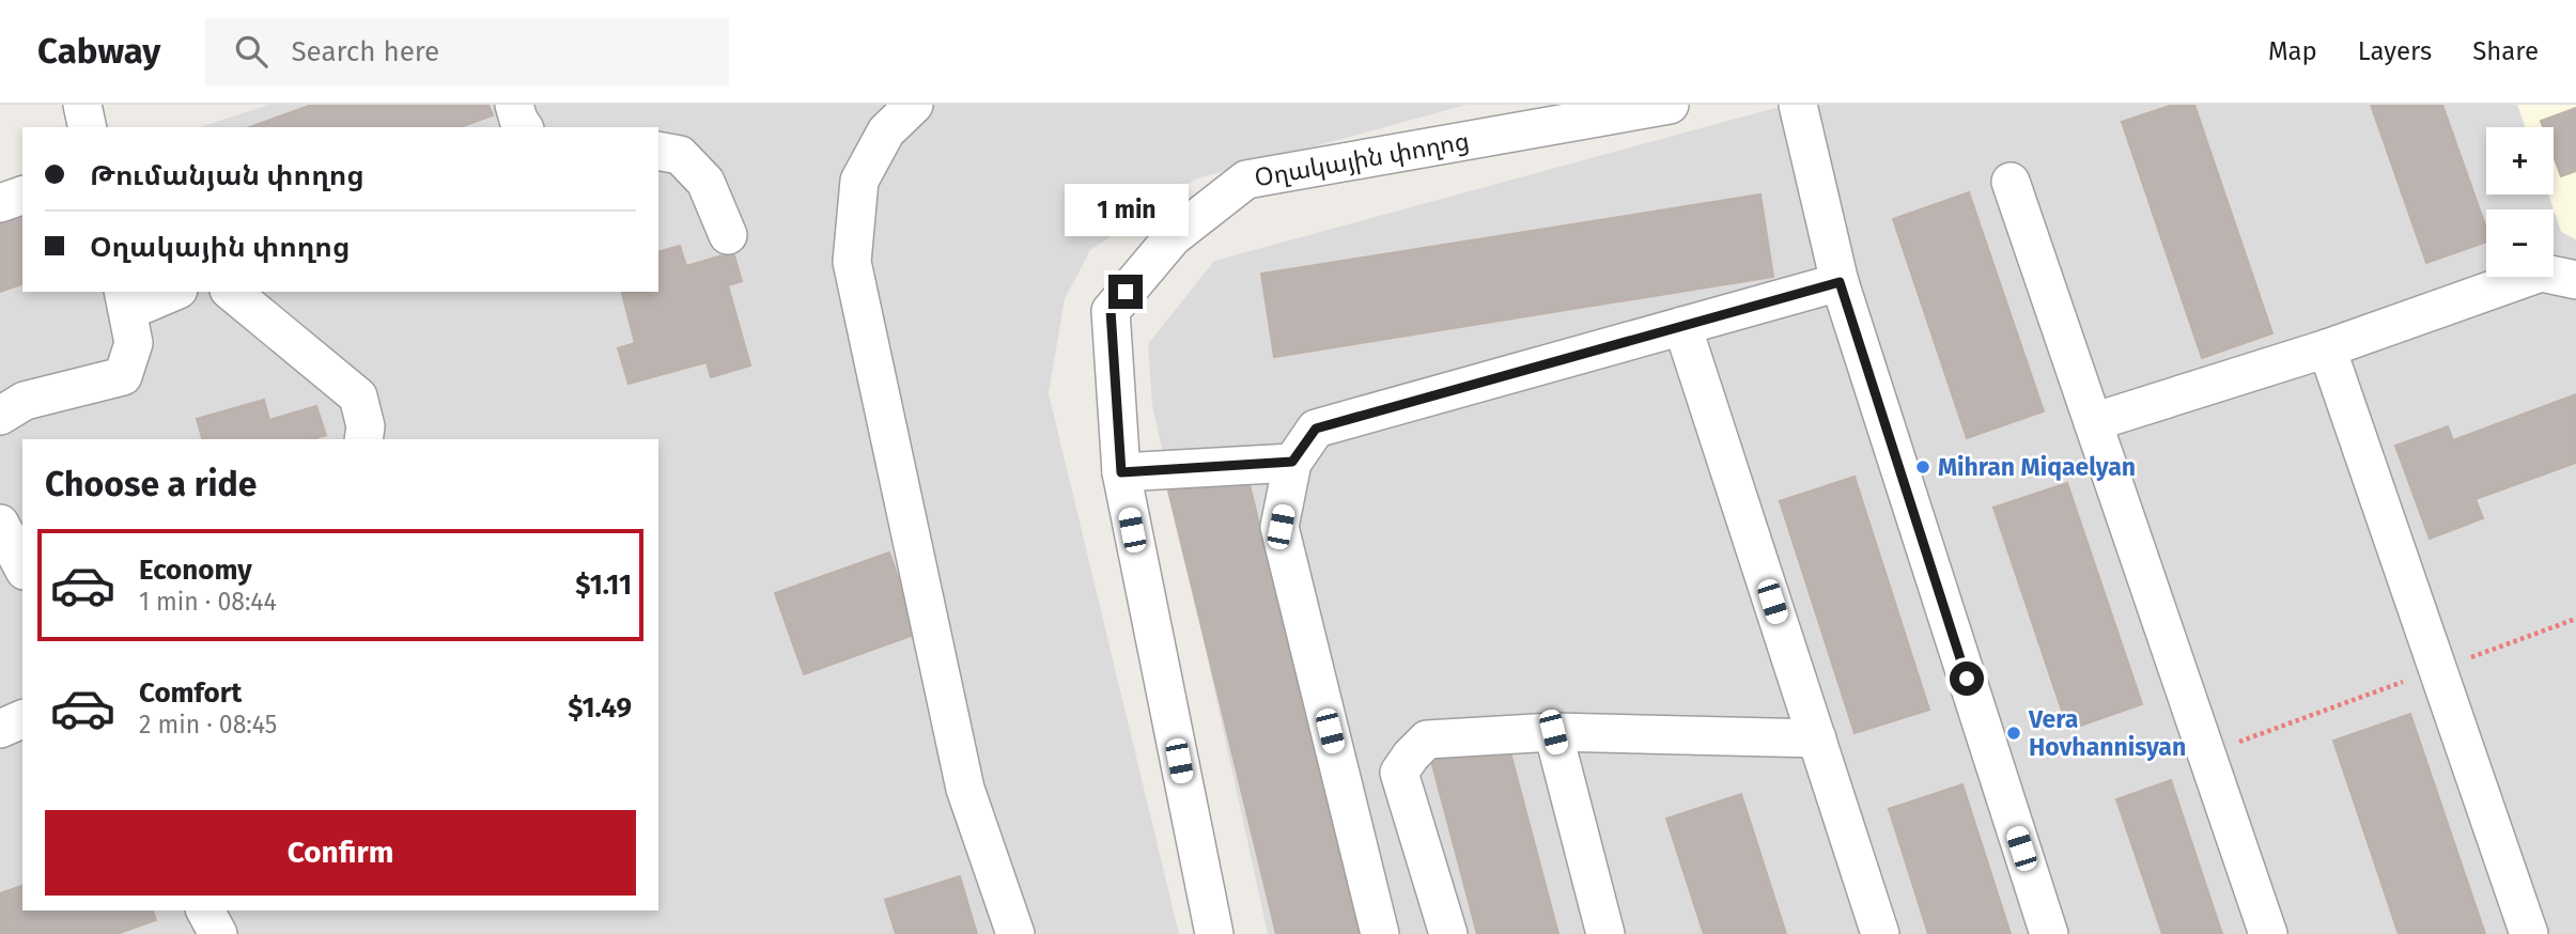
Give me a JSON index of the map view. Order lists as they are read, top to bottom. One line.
{"streets":{"street":["Օղակային փողոց"]},"places":["Mihran Miqaelyan","Vera Hovhannisyan"],"page":{"header":"Cabway","search":"Search here","nav":["Map","Layers","Share"],"map_buttons":["+","−"],"banner":["Թումանյան փողոց","Օղակային փողոց"],"bubble":"1 min","heading":"Choose a ride","list":[{"name":"Economy","note":"1 min · 08:44","value":"$1.11"},{"name":"Comfort","note":"2 min · 08:45","value":"$1.49"}],"buttons":"Confirm"}}
